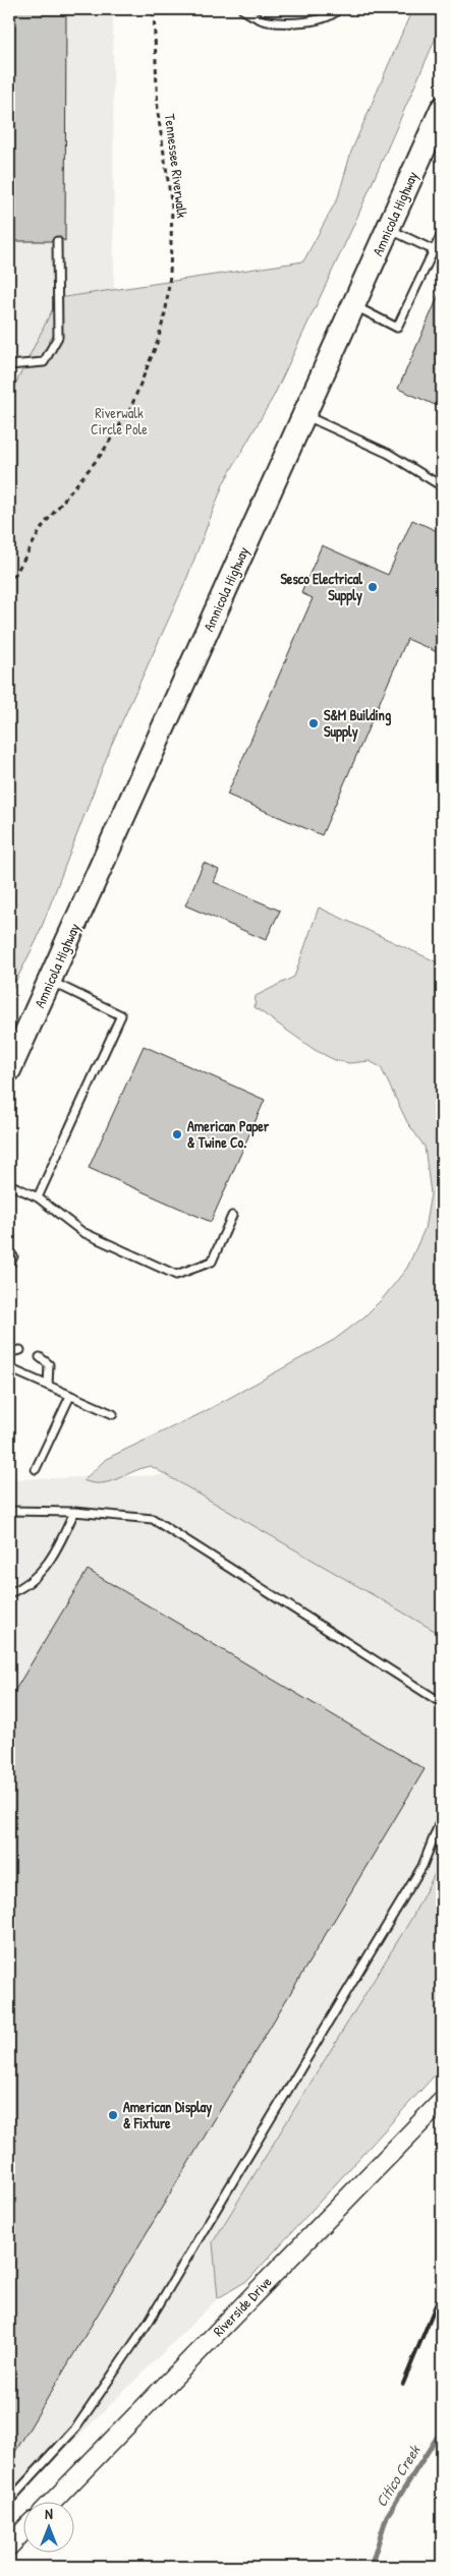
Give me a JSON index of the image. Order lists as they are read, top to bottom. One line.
{"streets":{"main road":["Amnicola Highway"],"street":["Riverside Drive"],"path":["Tennessee Riverwalk"]},"water":["Citico Creek"],"parks":["Riverwalk Circle Pole"],"places":["Sesco Electrical Supply","S&M Building Supply","American Paper & Twine Co.","American Display & Fixture"],"north":"top"}
